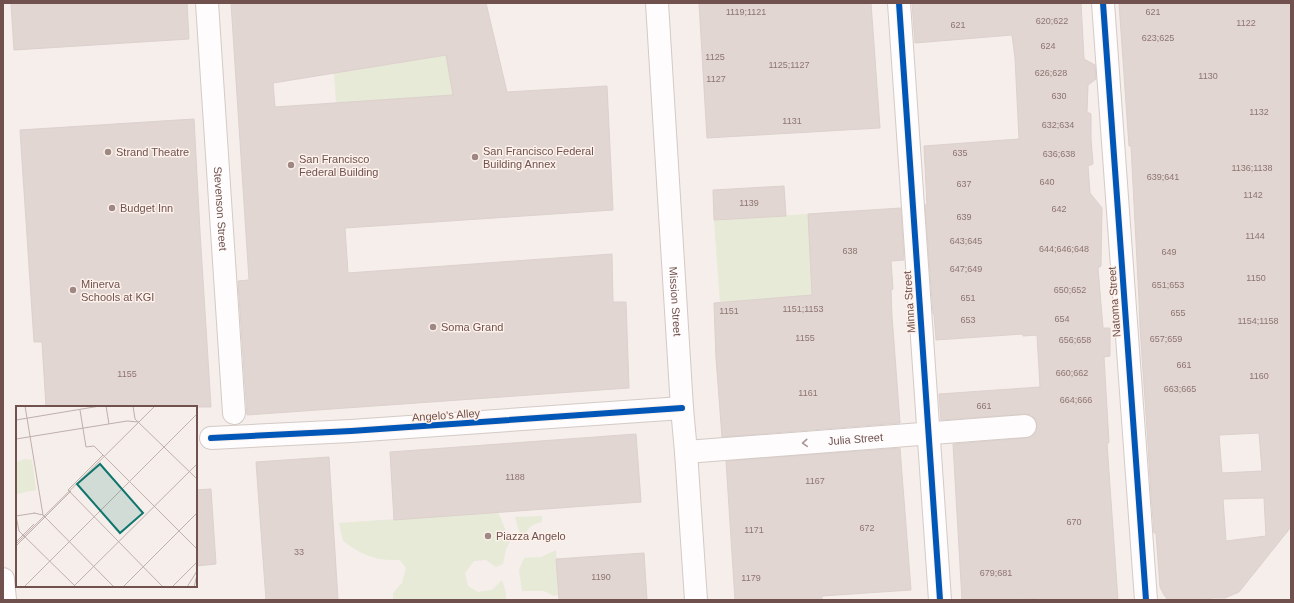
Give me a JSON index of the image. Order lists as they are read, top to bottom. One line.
{"streets":{"street":["Stevenson Street","Mission Street","Minna Street","Natoma Street","Angelo's Alley","Julia Street"]},"crossings":[["Mission Street","Angelo's Alley"],["Mission Street","Julia Street"],["Minna Street","Julia Street"]],"one_way":["Julia Street"],"places":["Strand Theatre","San Francisco Federal Building Annex","San Francisco Federal Building","Budget Inn","Minerva Schools at KGI","Soma Grand","Piazza Angelo"],"house_numbers":["1119;1121","621","620;622","1122","621","623;625","624","1125","1125;1127","626;628","1130","1127","630","1132","1131","632;634","635","636;638","1136;1138","639;641","640","637","1142","1139","642","639","1144","643;645","644;646;648","638","649","647;649","1150","651;653","650;652","651","1151;1153","1151","655","654","653","1154;1158","1155","657;659","656;658","661","660;662","1155","1160","663;665","1161","664;666","661","1188","1167","670","672","1171","33","679;681","1190","1179"]}
